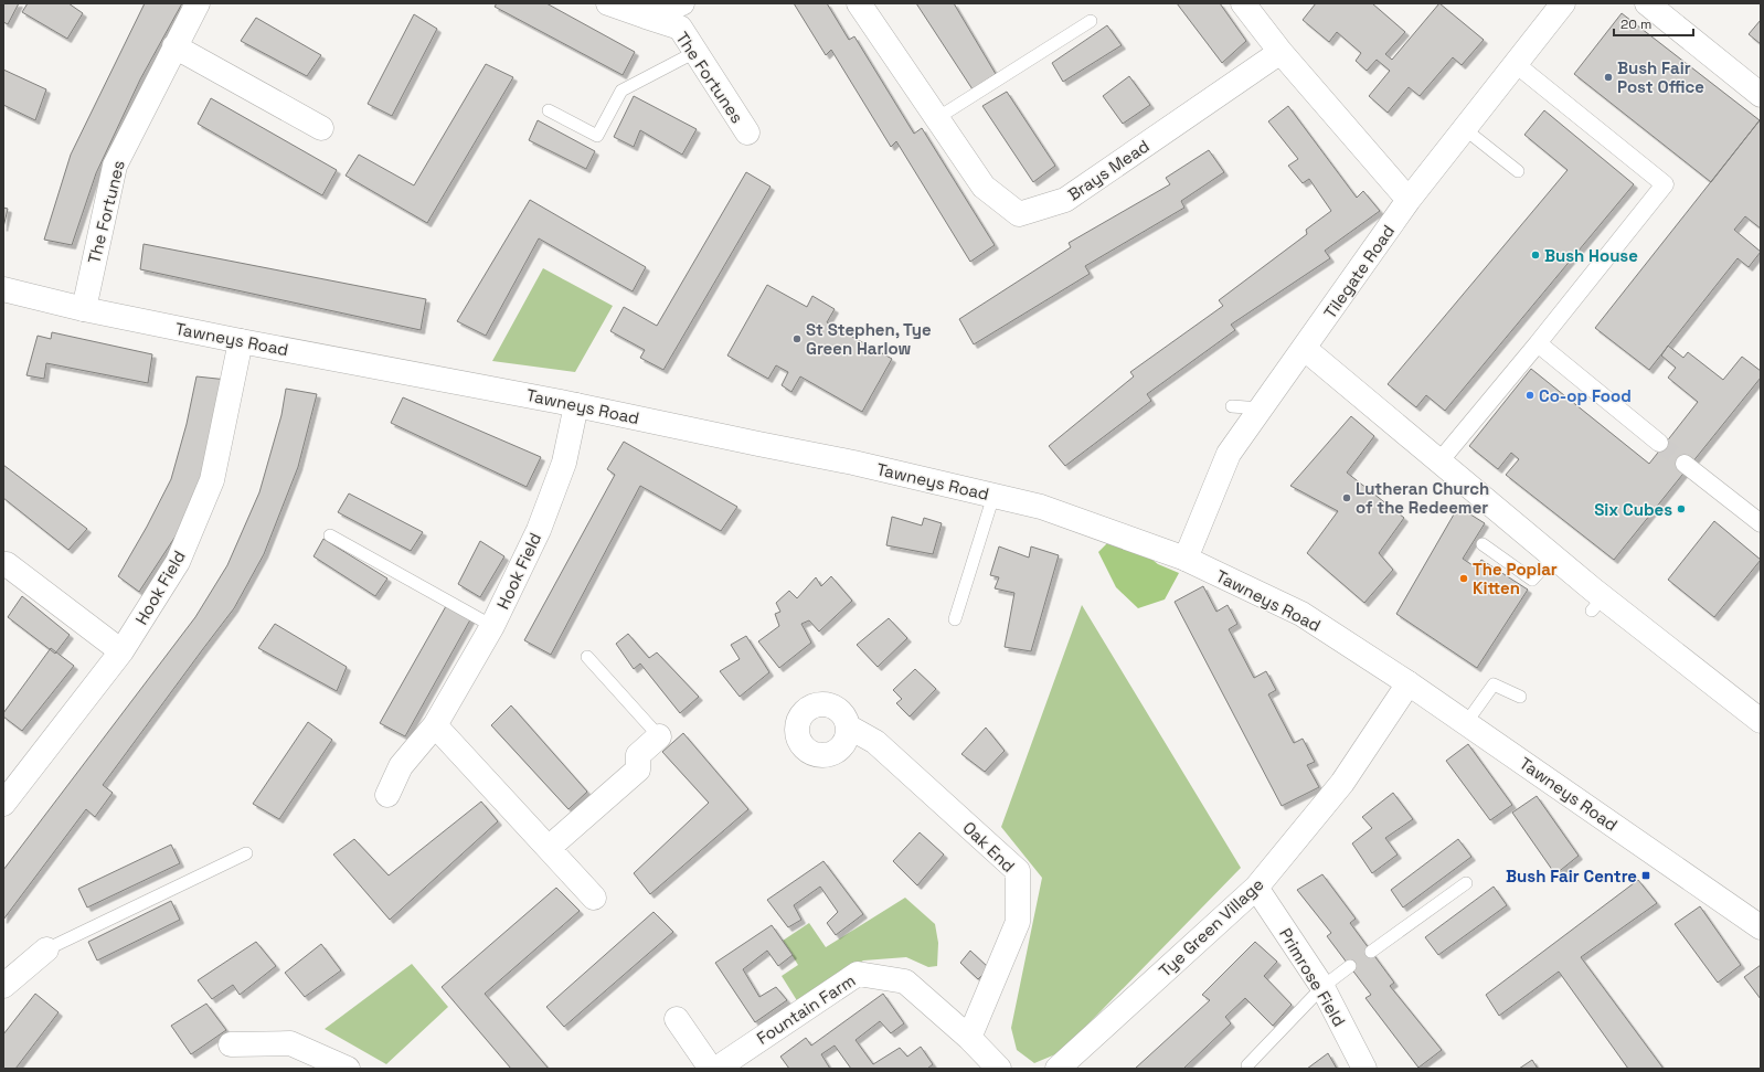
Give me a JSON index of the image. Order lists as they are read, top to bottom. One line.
{"streets":{"street":["The Fortunes","Brays Mead","Tilegate Road","Tawneys Road","Hook Field","Oak End","Tye Green Village","Primrose Field","Fountain Farm"]},"crossings":[["The Fortunes","Tawneys Road"],["Tilegate Road","Tawneys Road"],["Tawneys Road","Hook Field"],["Tawneys Road","Tye Green Village"],["Oak End","Fountain Farm"],["Tye Green Village","Primrose Field"]],"places":{"other":["Bush Fair Post Office","Bush House","St Stephen, Tye Green Harlow","Co-op Food","Lutheran Church of the Redeemer","Six Cubes","The Poplar Kitten"],"transit":["Bush Fair Centre"]},"scale_bar":"20 m"}
